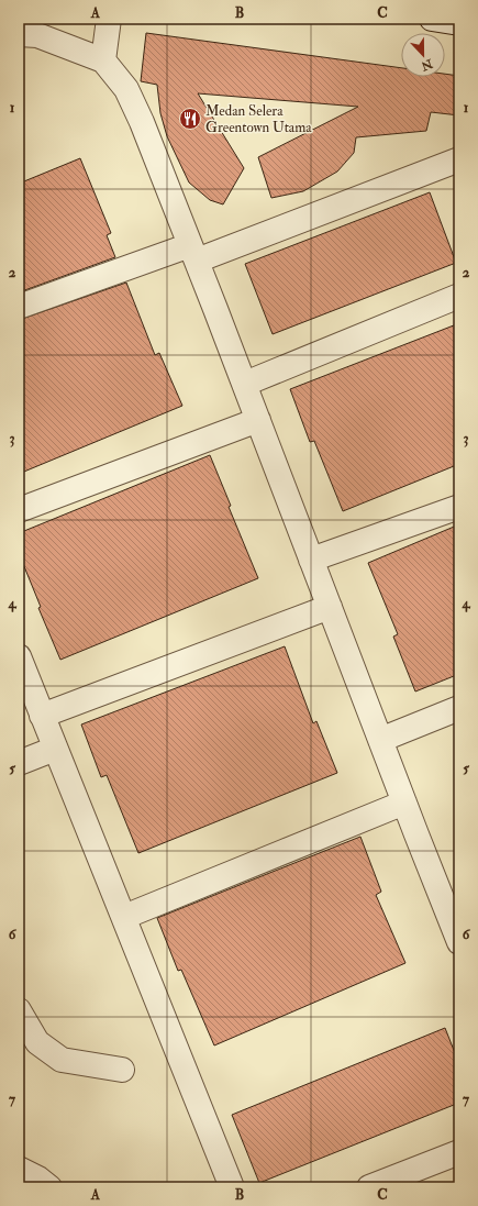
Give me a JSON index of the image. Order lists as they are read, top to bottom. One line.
{"places":{"restaurant":["Medan Selera Greentown Utama"]},"north":"bottom","grid":{"columns":["A","B","C"],"rows":["1","2","3","4","5","6","7"]}}
